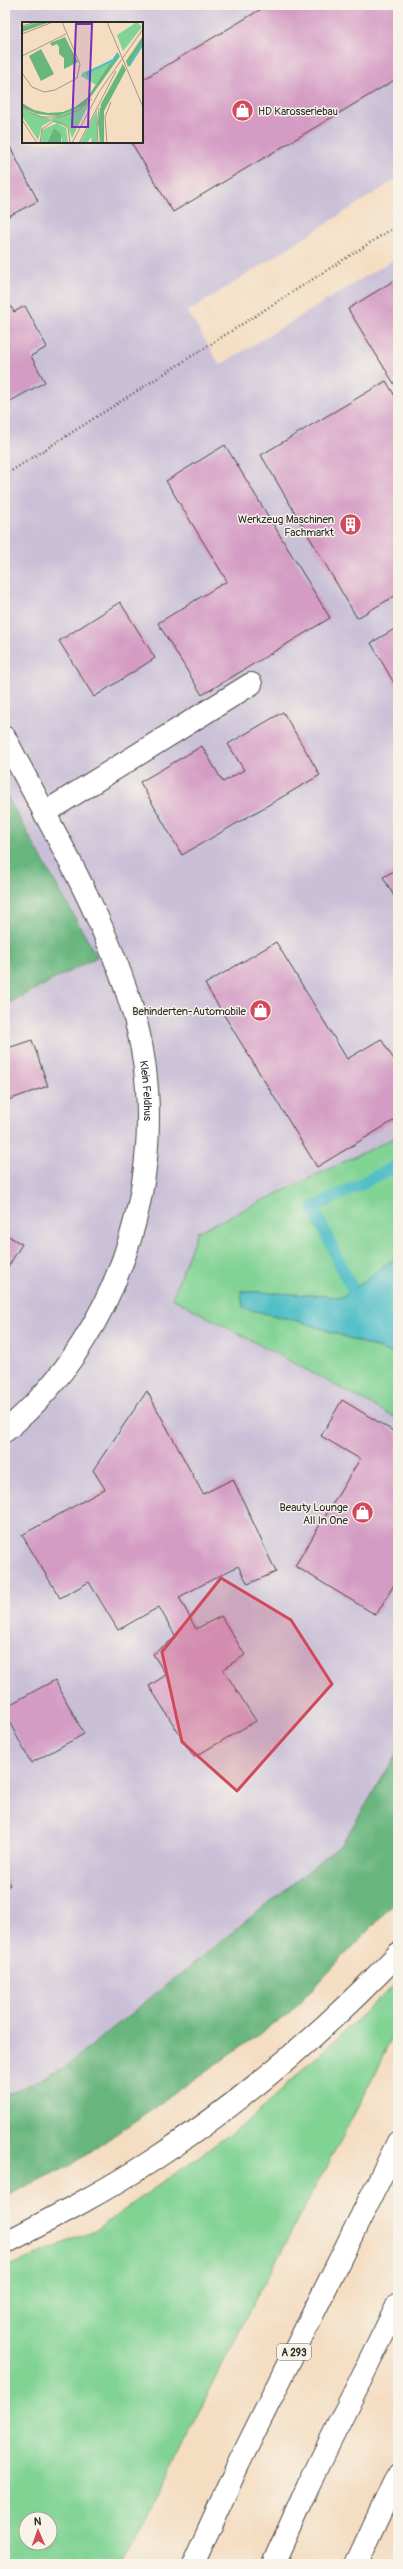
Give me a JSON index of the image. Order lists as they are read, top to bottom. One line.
{"streets":{"main road":["Klein Feldhus","A 293"]},"places":{"shop":["HD Karosseriebau","Behinderten-Automobile","Beauty Lounge All In One"],"building":["Werkzeug Maschinen Fachmarkt"]},"north":"top"}
